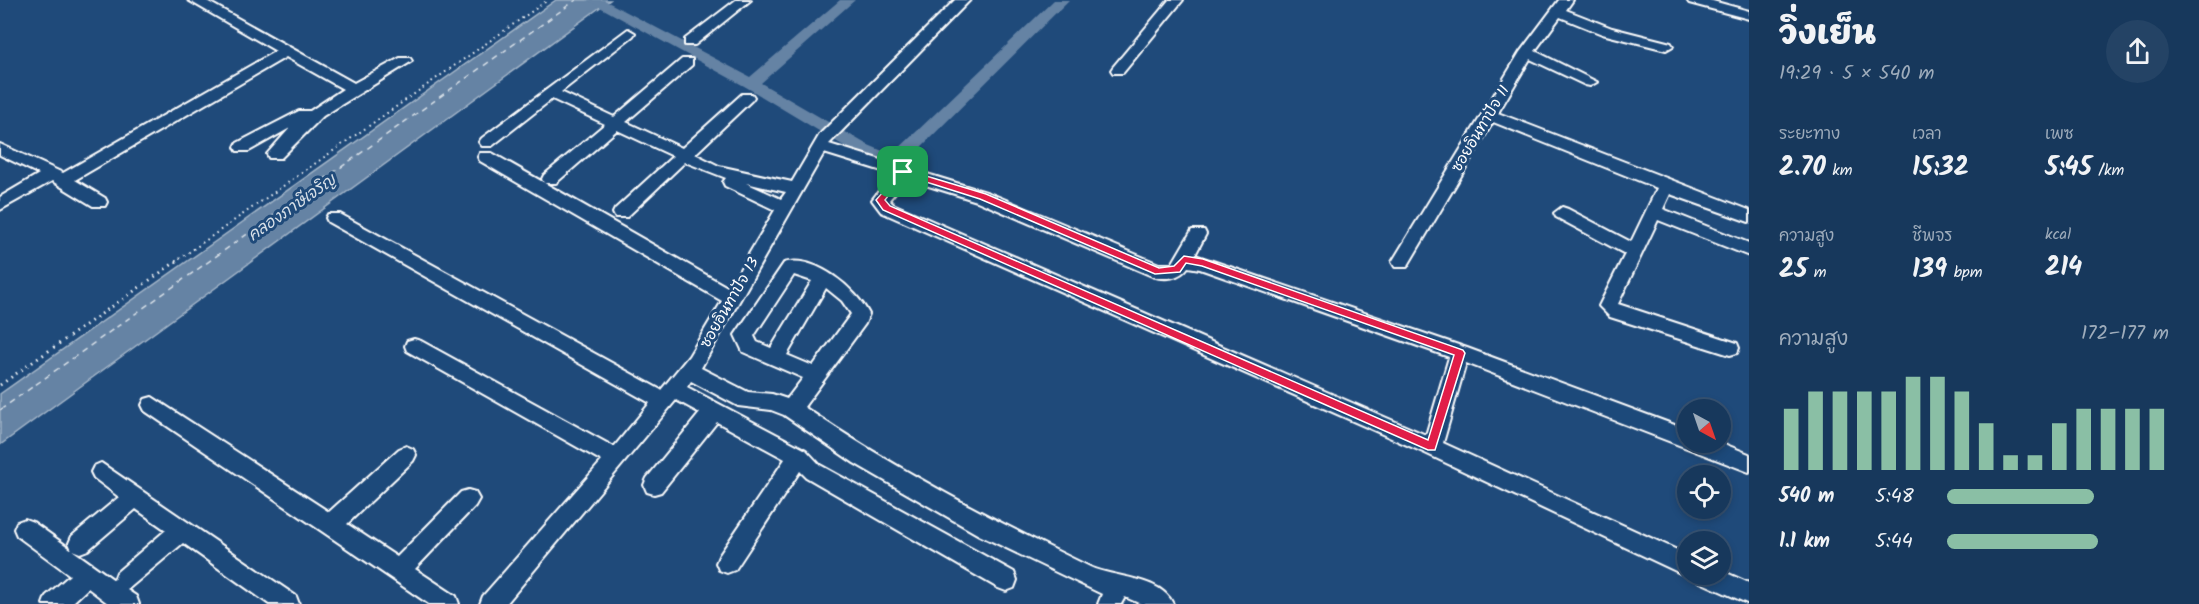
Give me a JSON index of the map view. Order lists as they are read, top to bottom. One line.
{"streets":{"street":["ซอยอินทาปัจ 11","ซอยอินทาปัจ 13"]},"water":["คลองภาษีเจริญ"],"north":"bottom right","page":{"heading":["วิ่งเย็น","19:29 · 5 × 540 m"],"stats":[["ระยะทาง","2.70 km"],["เวลา","15:32"],["เพซ","5:45 /km"],["ความสูง","25 m"],["ชีพจร","139 bpm"],["kcal","214"]],"chart":["ความสูง","172–177 m"],"list":[{"name":"540 m","note":"5:48"},{"name":"1.1 km","note":"5:44"}]}}
